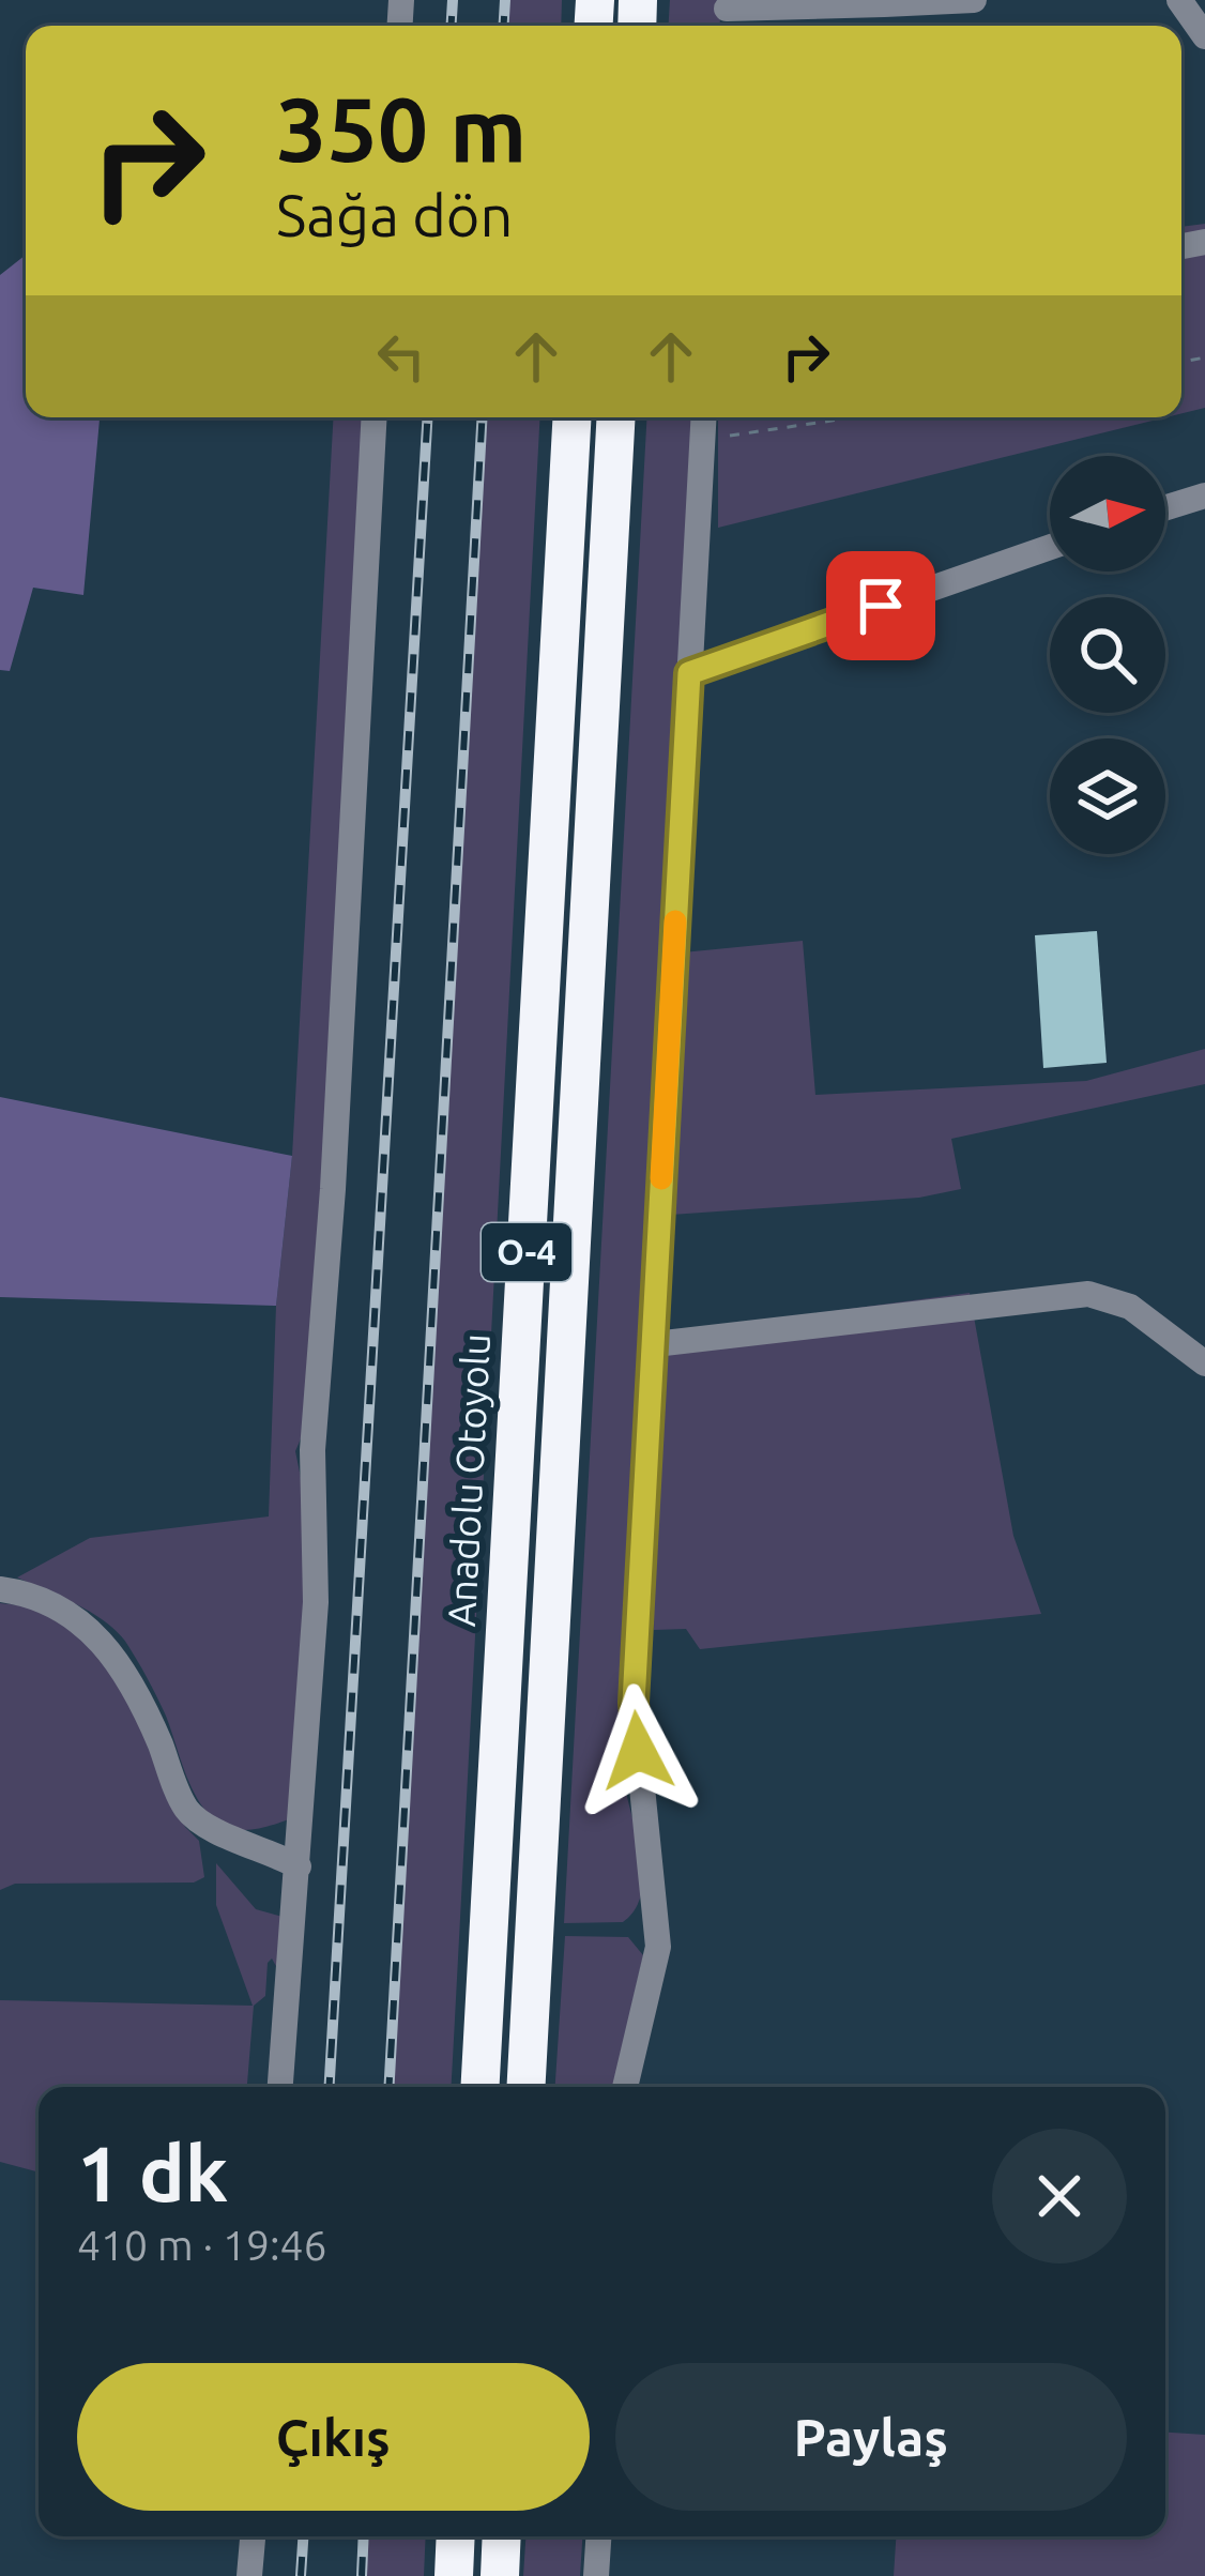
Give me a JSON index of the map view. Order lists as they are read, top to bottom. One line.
{"streets":{"highway":["O-4","Anadolu Otoyolu"]},"north":"right","page":{"turn":["350 m","Sağa dön"],"heading":["1 dk","410 m · 19:46"],"buttons":["Çıkış","Paylaş"]}}
